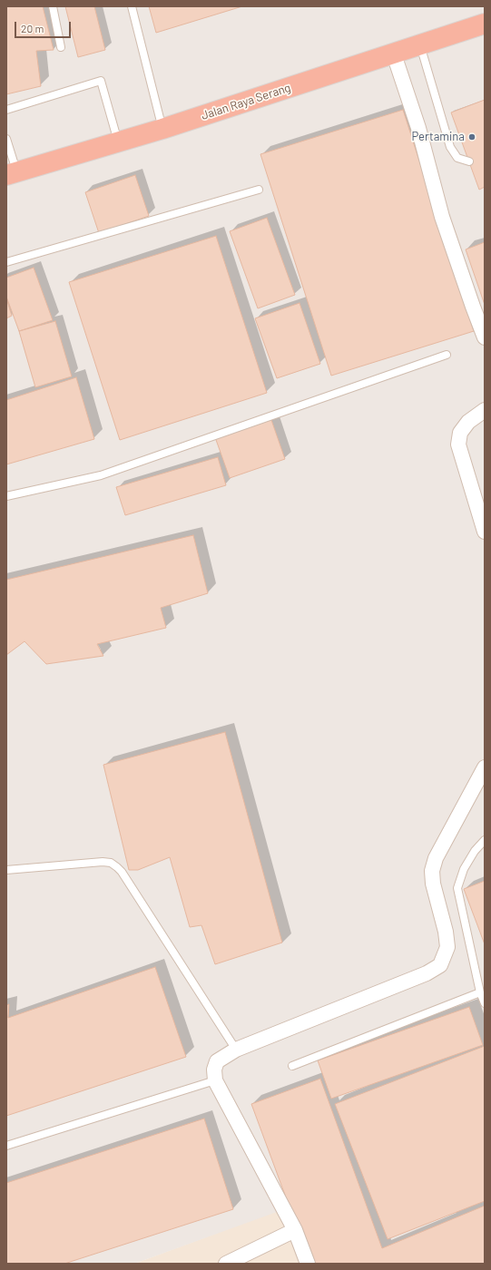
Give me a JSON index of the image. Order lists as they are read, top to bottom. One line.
{"streets":{"highway":["Jalan Raya Serang"]},"places":["Pertamina"],"scale_bar":"20 m"}
